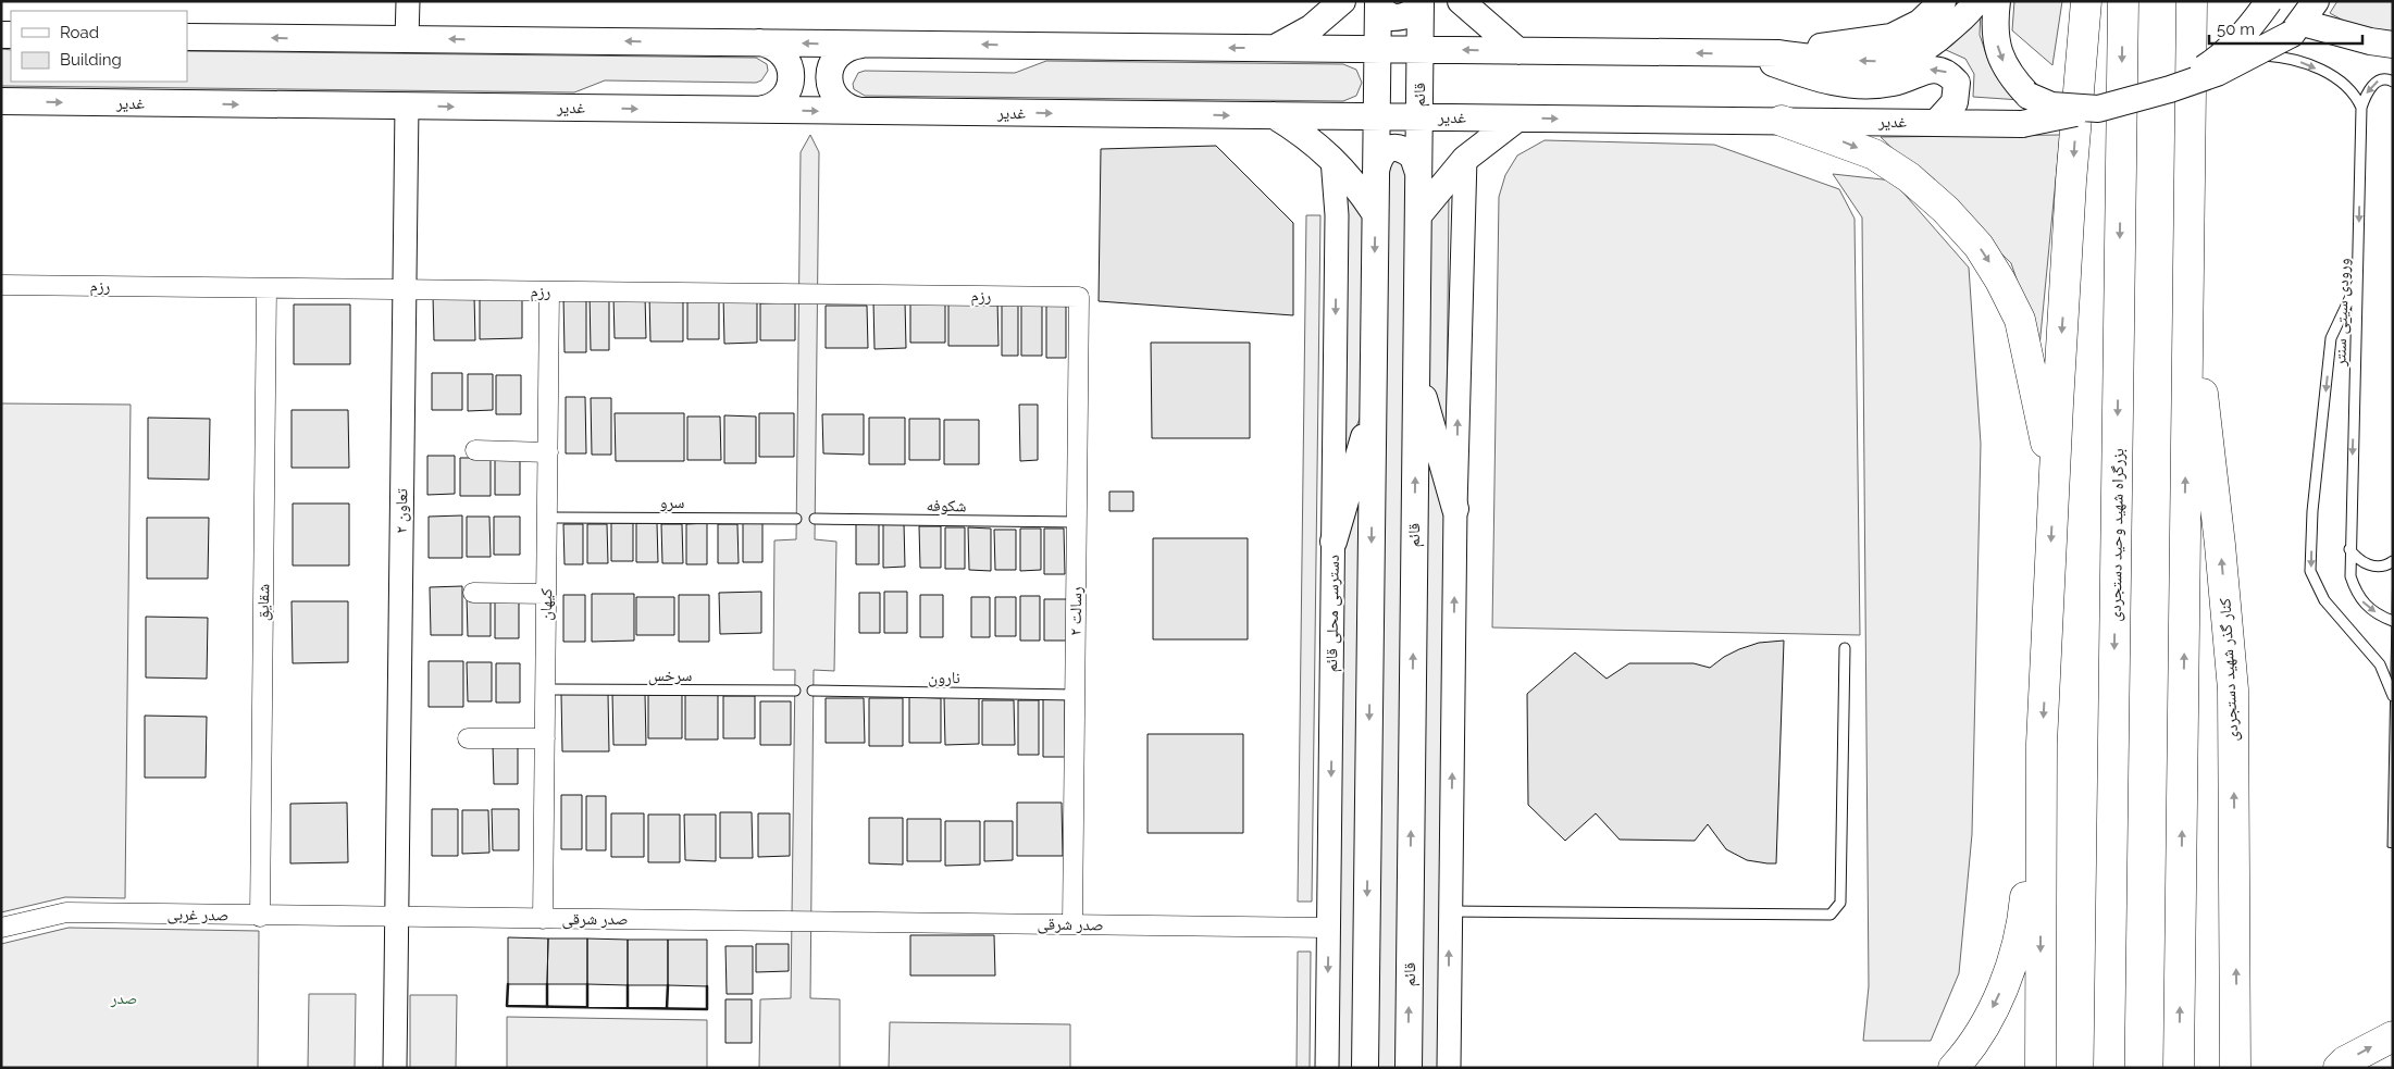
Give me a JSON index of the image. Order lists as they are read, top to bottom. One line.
{"streets":{"highway":["بزرگراه شهید وحید دستجردی","کنار گذر شهید دستجردی"],"main road":["قائم","غدیر"],"street":["رزم","تعاون ۲","شقایق","کیهان","رسالت ۲","دسترسی محلی قائم","صدر غربی","صدر شرقی"],"lane":["ورودی سیتی سنتر","سرو","شکوفه","سرخس","نارون"]},"crossings":[["قائم","غدیر"],["غدیر","تعاون ۲"],["رزم","تعاون ۲"],["رزم","شقایق"],["رزم","کیهان"],["رزم","رسالت ۲"],["سرو","کیهان"],["شکوفه","رسالت ۲"],["تعاون ۲","صدر غربی"],["تعاون ۲","صدر شرقی"],["شقایق","صدر غربی"],["کیهان","سرخس"],["کیهان","صدر شرقی"],["رسالت ۲","نارون"],["رسالت ۲","صدر شرقی"],["دسترسی محلی قائم","صدر شرقی"],["صدر غربی","صدر شرقی"]],"parks":["صدر"],"legend":["Road","Building"],"scale_bar":"50 m"}
